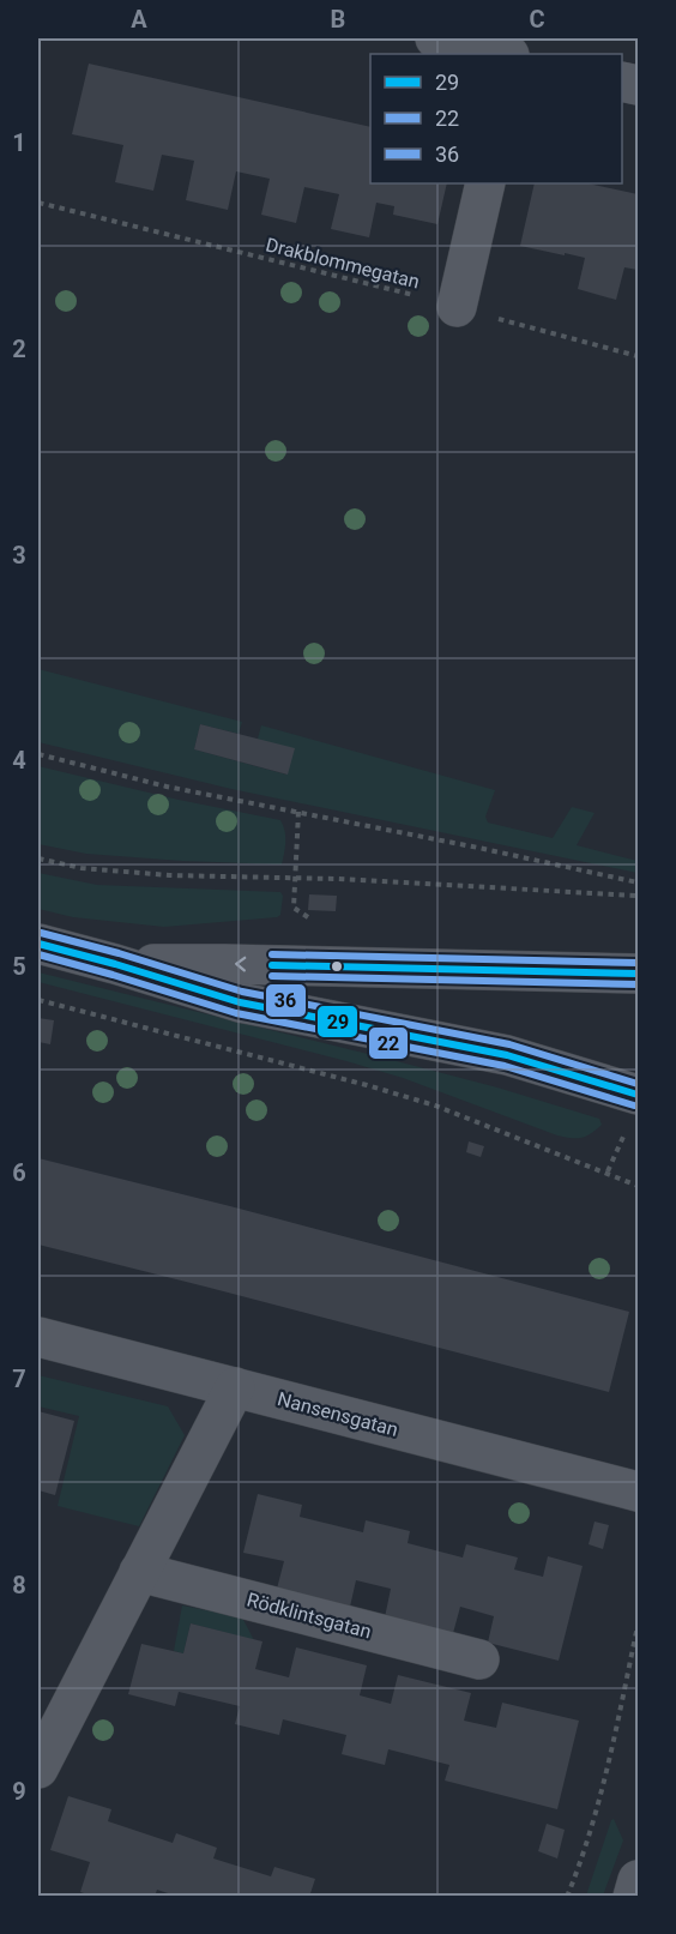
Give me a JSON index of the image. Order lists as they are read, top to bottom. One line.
{"streets":{"street":["Nansensgatan","Rödklintsgatan"],"path":["Drakblommegatan"]},"lines":["transit line 36","transit line 29","transit line 22"],"legend":["29","22","36"],"grid":{"columns":["A","B","C"],"rows":["1","2","3","4","5","6","7","8","9"]}}
